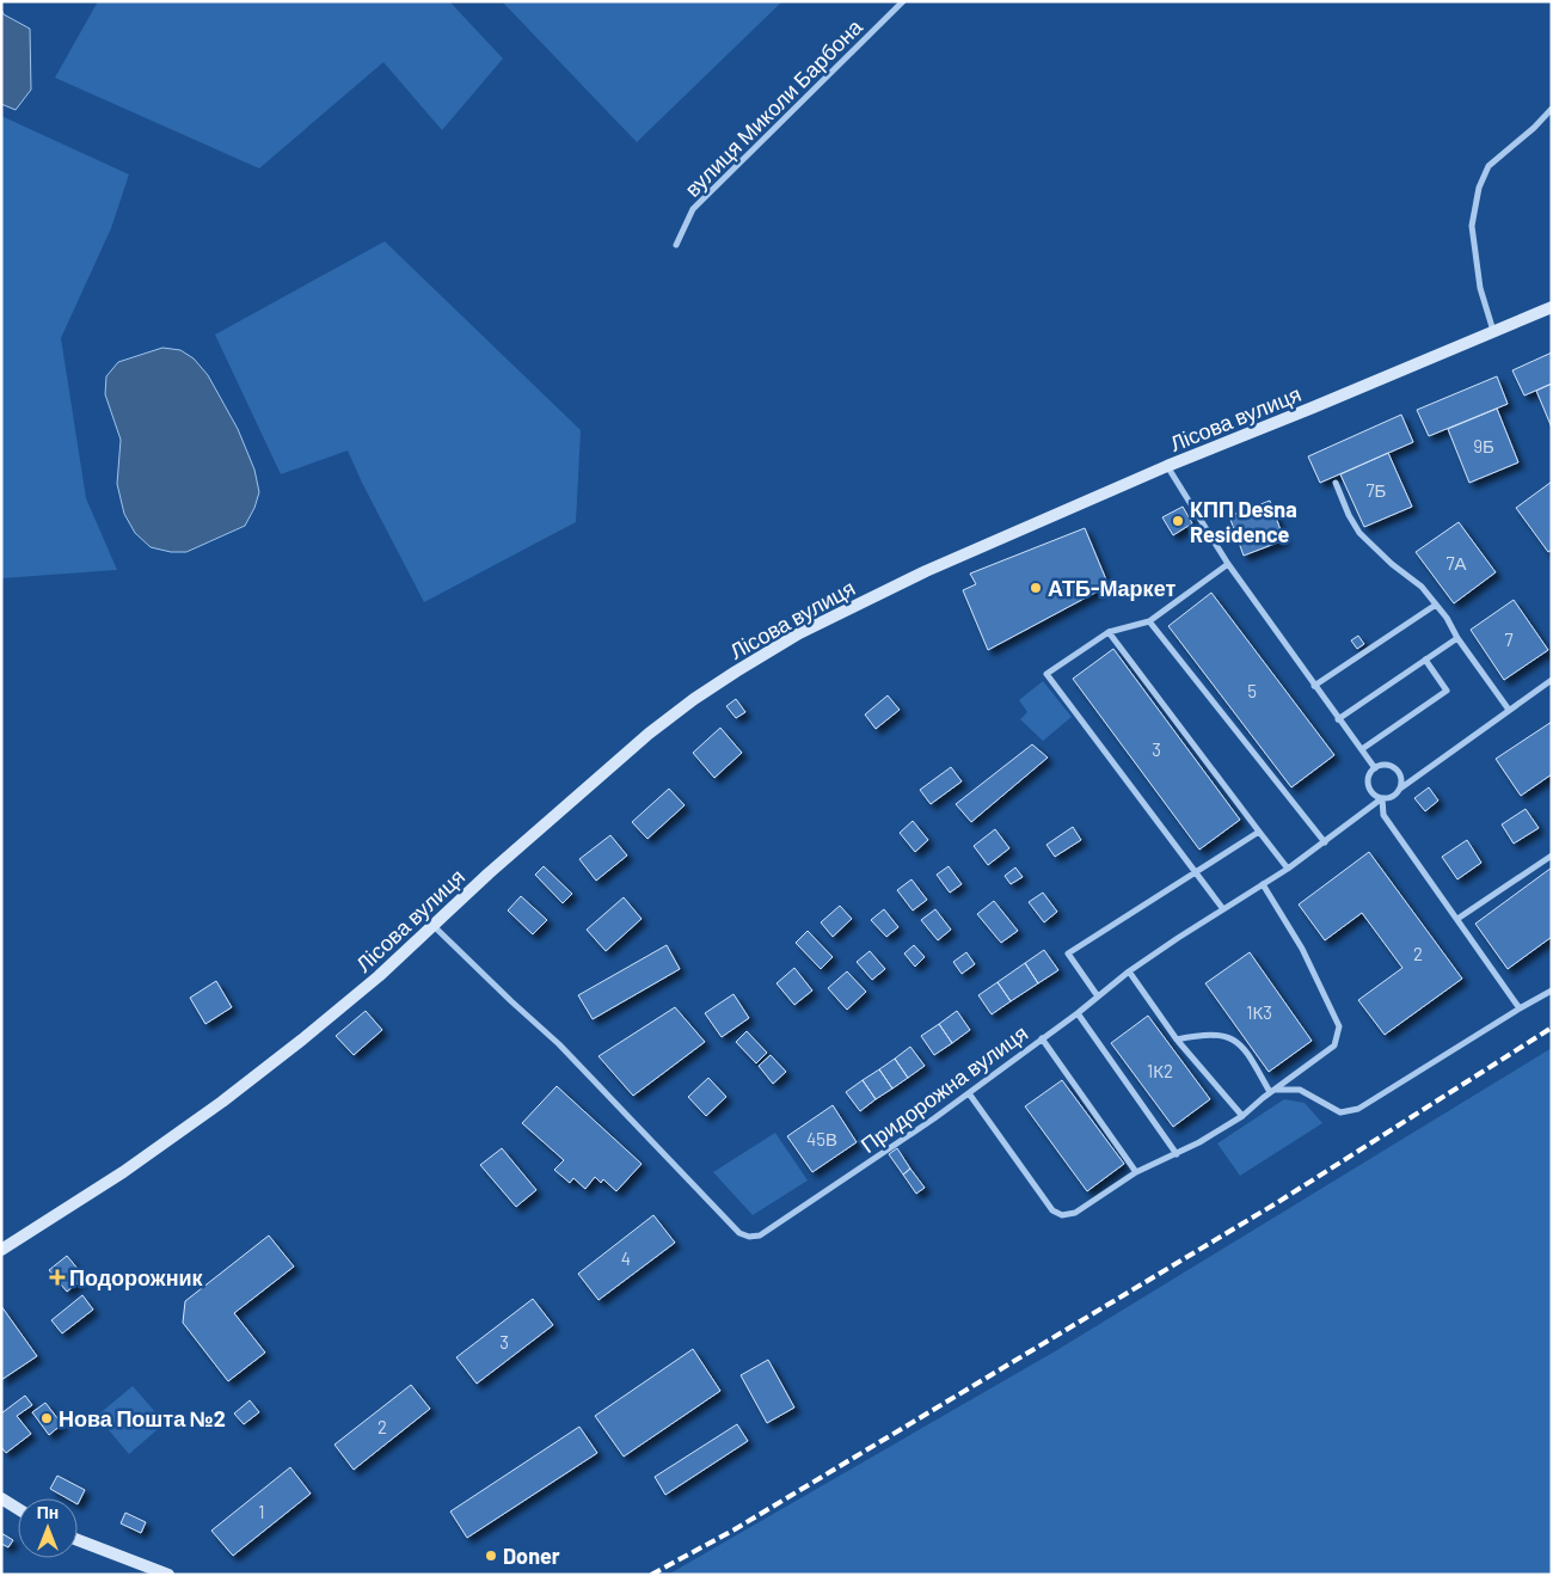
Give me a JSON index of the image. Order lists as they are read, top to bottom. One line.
{"streets":{"main road":["Лісова вулиця"],"street":["вулиця Миколи Барбона","Придорожна вулиця"]},"crossings":[["Лісова вулиця","Придорожна вулиця"]],"places":{"other":["КПП Desna Residence","АТБ-Маркет","Нова Пошта №2","Doner"],"health":["Подорожник"]},"house_numbers":["9Б","7Б","7А","7","5","3","2","1К3","1К2","45В","4","3","2","1"],"north":"top"}
